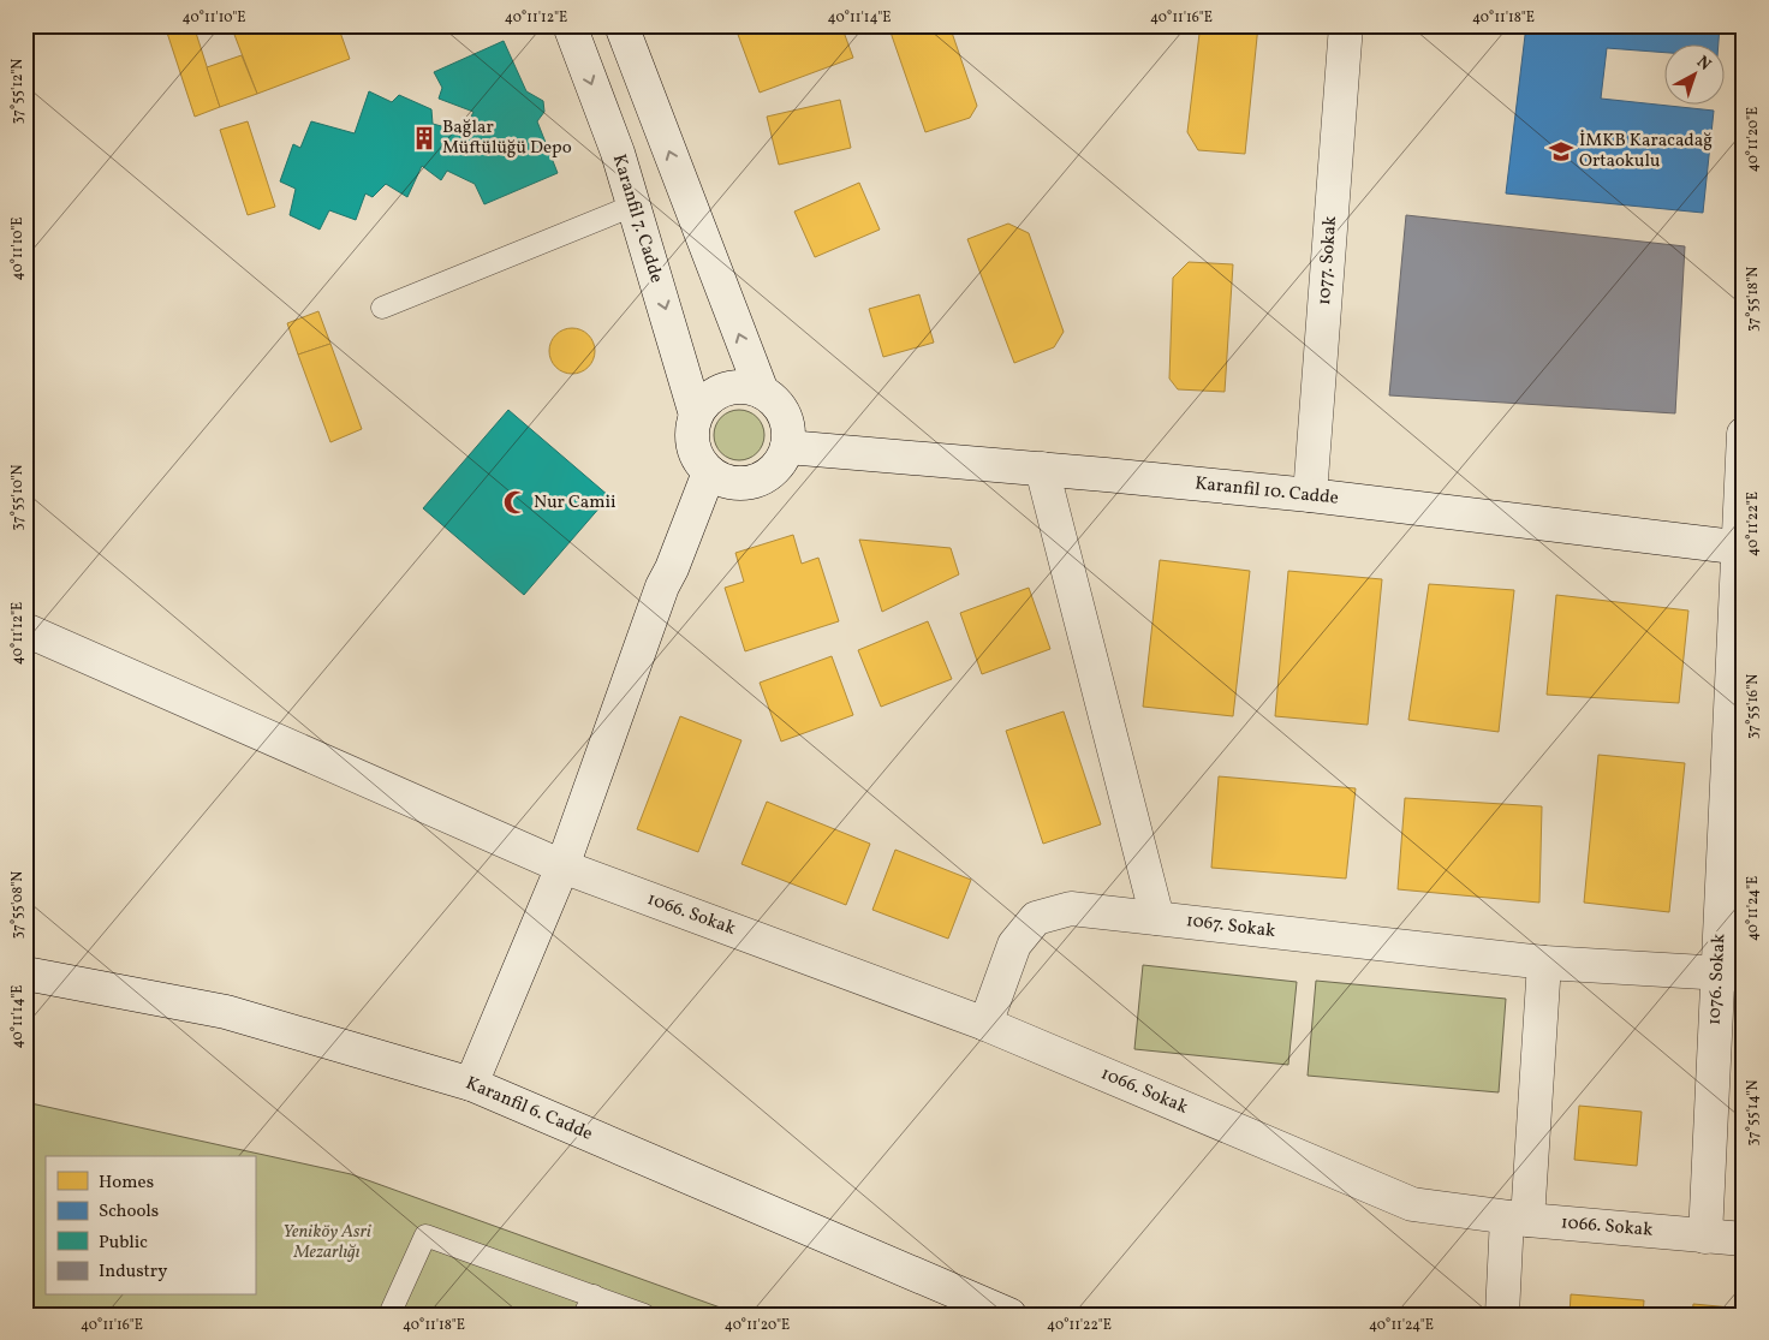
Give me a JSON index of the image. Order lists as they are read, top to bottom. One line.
{"streets":{"street":["Karanfil 7. Cadde","1077. Sokak","Karanfil 10. Cadde","1066. Sokak","1067. Sokak","1076. Sokak","Karanfil 6. Cadde"]},"crossings":[["Karanfil 7. Cadde","Karanfil 10. Cadde"],["1077. Sokak","Karanfil 10. Cadde"],["Karanfil 10. Cadde","1076. Sokak"],["1066. Sokak","1067. Sokak"],["1066. Sokak","1076. Sokak"],["1067. Sokak","1076. Sokak"]],"parks":["Yeniköy Asri Mezarlığı"],"places":{"building":["Bağlar Müftülüğü Depo"],"school or university":["İMKB Karacadağ Ortaokulu"],"mosque":["Nur Camii"]},"legend":["Homes","Schools","Public","Industry"],"north":"top right","coordinates":["40°11'10\"E","40°11'12\"E","40°11'14\"E","40°11'16\"E","40°11'18\"E","37°55'12\"N","40°11'20\"E","37°55'18\"N","37°55'10\"N","40°11'22\"E","37°55'16\"N","37°55'08\"N","40°11'24\"E","37°55'14\"N"]}
